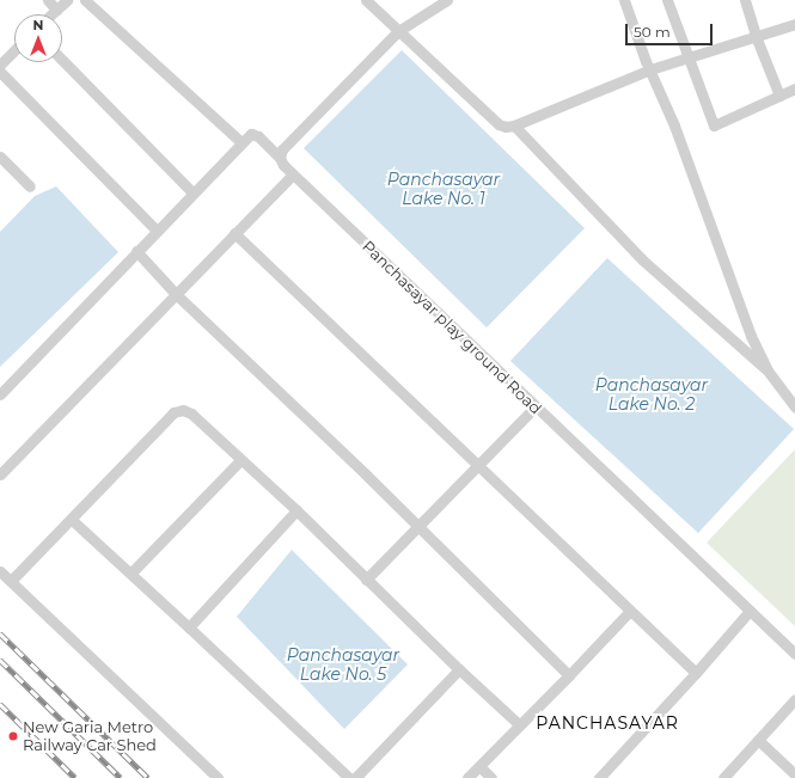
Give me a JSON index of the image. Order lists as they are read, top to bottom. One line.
{"streets":{"street":["Panchasayar play ground Road"]},"districts":["PANCHASAYAR"],"water":["Panchasayar Lake No. 1","Panchasayar Lake No. 2","Panchasayar Lake No. 5"],"places":["New Garia Metro Railway Car Shed"],"scale_bar":"50 m","north":"top"}
